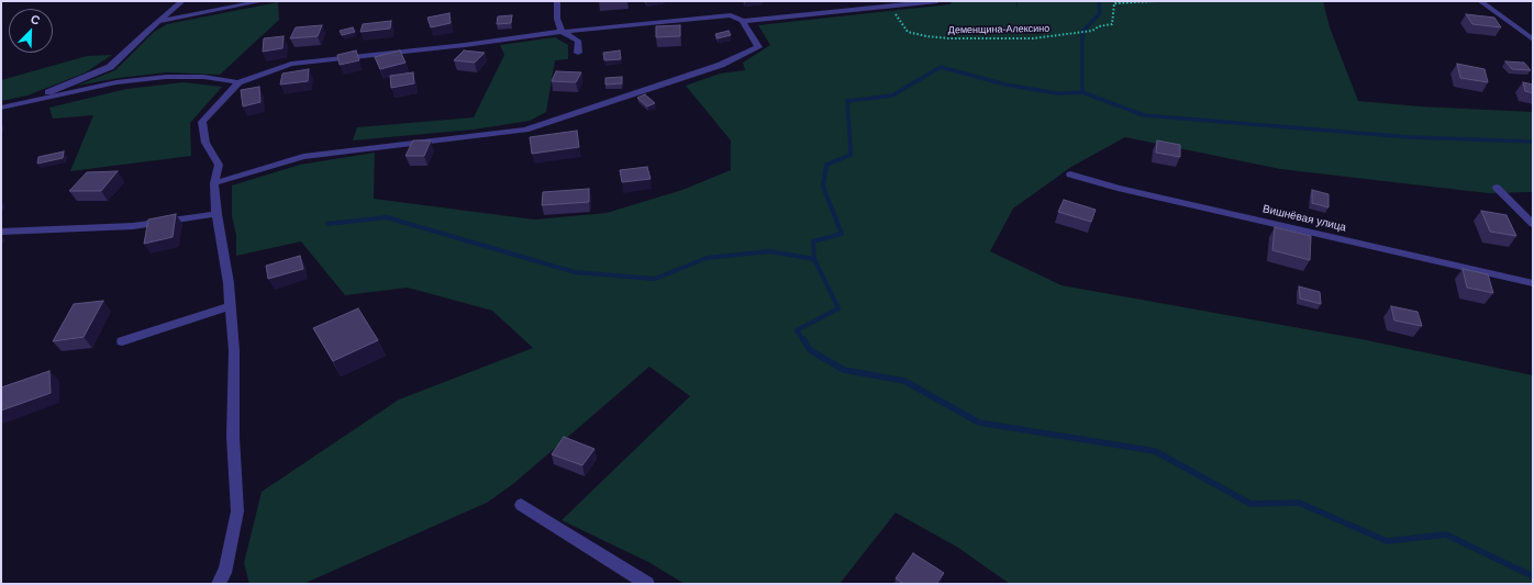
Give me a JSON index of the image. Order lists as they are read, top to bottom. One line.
{"streets":{"street":["Вишнёвая улица"],"path":["Деменщина-Алексино"]},"north":"top right"}
